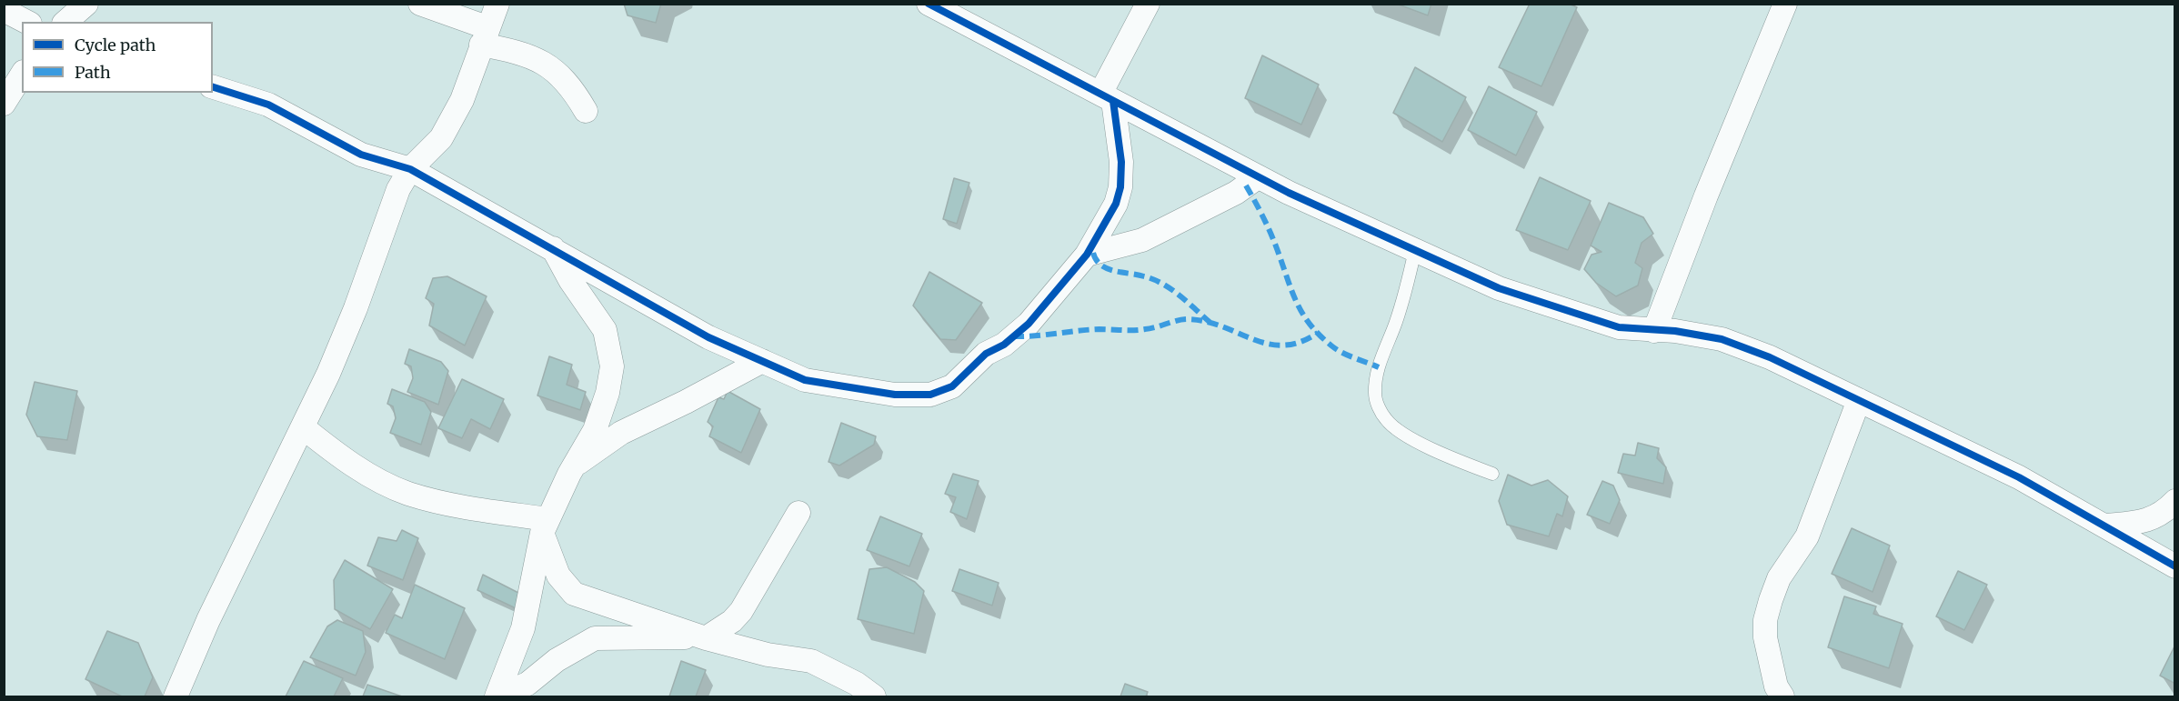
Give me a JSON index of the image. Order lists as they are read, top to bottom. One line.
{"legend":["Cycle path","Path"]}
